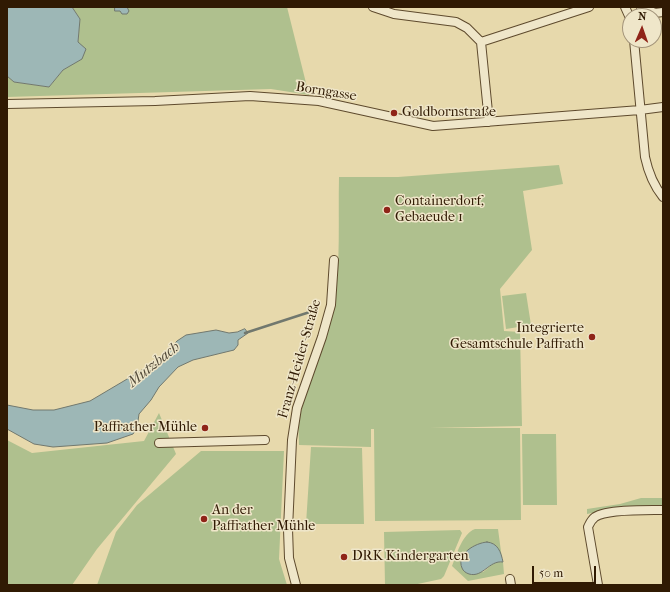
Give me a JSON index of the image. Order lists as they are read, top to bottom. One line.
{"streets":{"street":["Borngasse","Franz-Heider-Straße"]},"water":["Mutzbach"],"places":["Goldbornstraße","Containerdorf, Gebaeude 1","Integrierte Gesamtschule Paffrath","Paffrather Mühle","An der Paffrather Mühle","DRK Kindergarten"],"scale_bar":"50 m","north":"top"}
